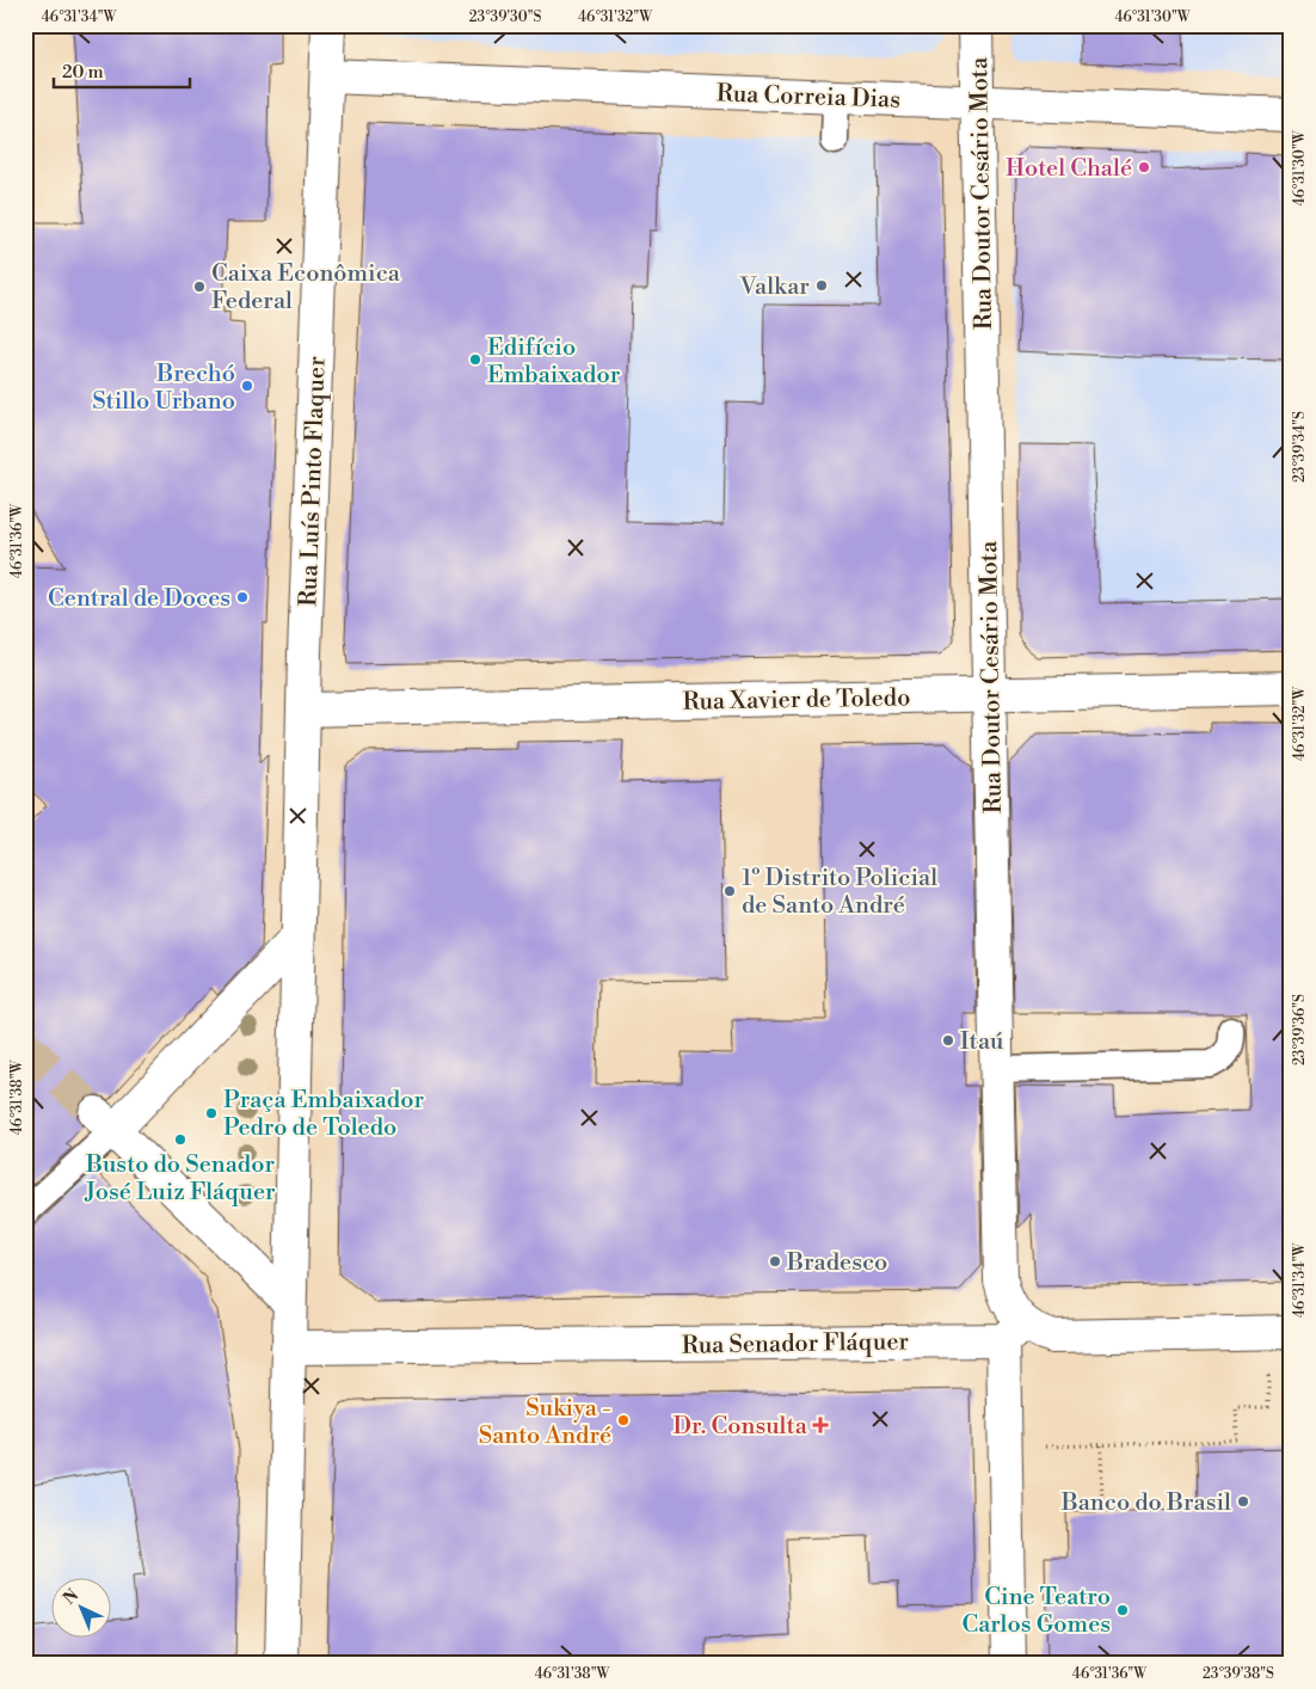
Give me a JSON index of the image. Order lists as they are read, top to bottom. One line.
{"streets":{"street":["Rua Correia Dias","Rua Doutor Cesário Mota","Rua Luís Pinto Flaquer","Rua Xavier de Toledo","Rua Senador Fláquer"]},"crossings":[["Rua Correia Dias","Rua Doutor Cesário Mota"],["Rua Correia Dias","Rua Luís Pinto Flaquer"],["Rua Doutor Cesário Mota","Rua Xavier de Toledo"],["Rua Doutor Cesário Mota","Rua Senador Fláquer"],["Rua Luís Pinto Flaquer","Rua Xavier de Toledo"]],"places":{"other":["Hotel Chalé","Valkar","Caixa Econômica Federal","Edifício Embaixador","Brechó Stillo Urbano","Central de Doces","1º Distrito Policial de Santo André","Itaú","Praça Embaixador Pedro de Toledo","Busto do Senador José Luiz Fláquer","Bradesco","Sukiya - Santo André","Banco do Brasil","Cine Teatro Carlos Gomes"],"health":["Dr. Consulta"]},"scale_bar":"20 m","north":"top left","coordinates":["46°31'34\"W","23°39'30\"S","46°31'32\"W","46°31'30\"W","23°39'34\"S","46°31'36\"W","23°39'36\"S","46°31'38\"W","23°39'38\"S"]}
